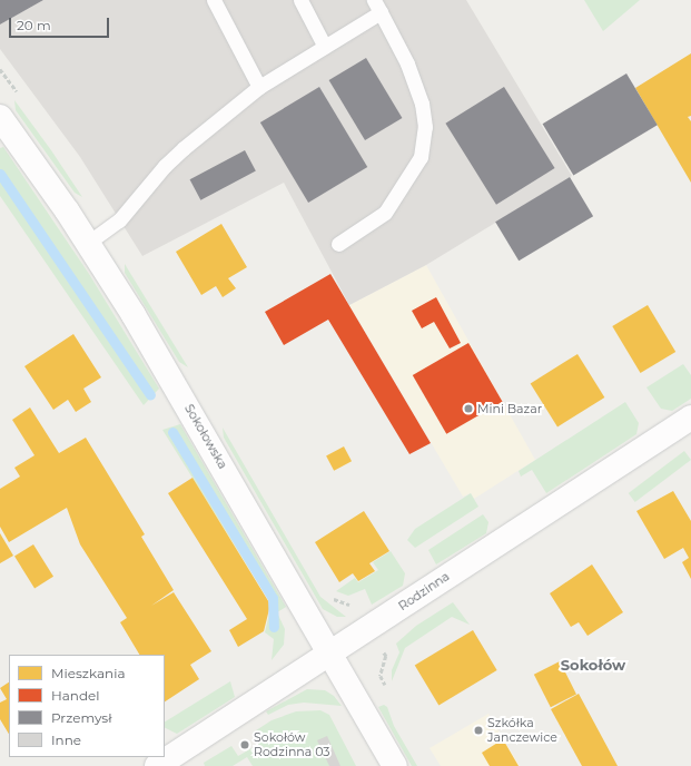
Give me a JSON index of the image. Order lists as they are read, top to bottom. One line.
{"streets":{"street":["Sokołowska","Rodzinna"]},"crossings":[["Sokołowska","Rodzinna"]],"districts":["Sokołów"],"places":["Mini Bazar","Szkółka Janczewice","Sokołów Rodzinna 03"],"legend":["Mieszkania","Handel","Przemysł","Inne"],"scale_bar":"20 m"}
